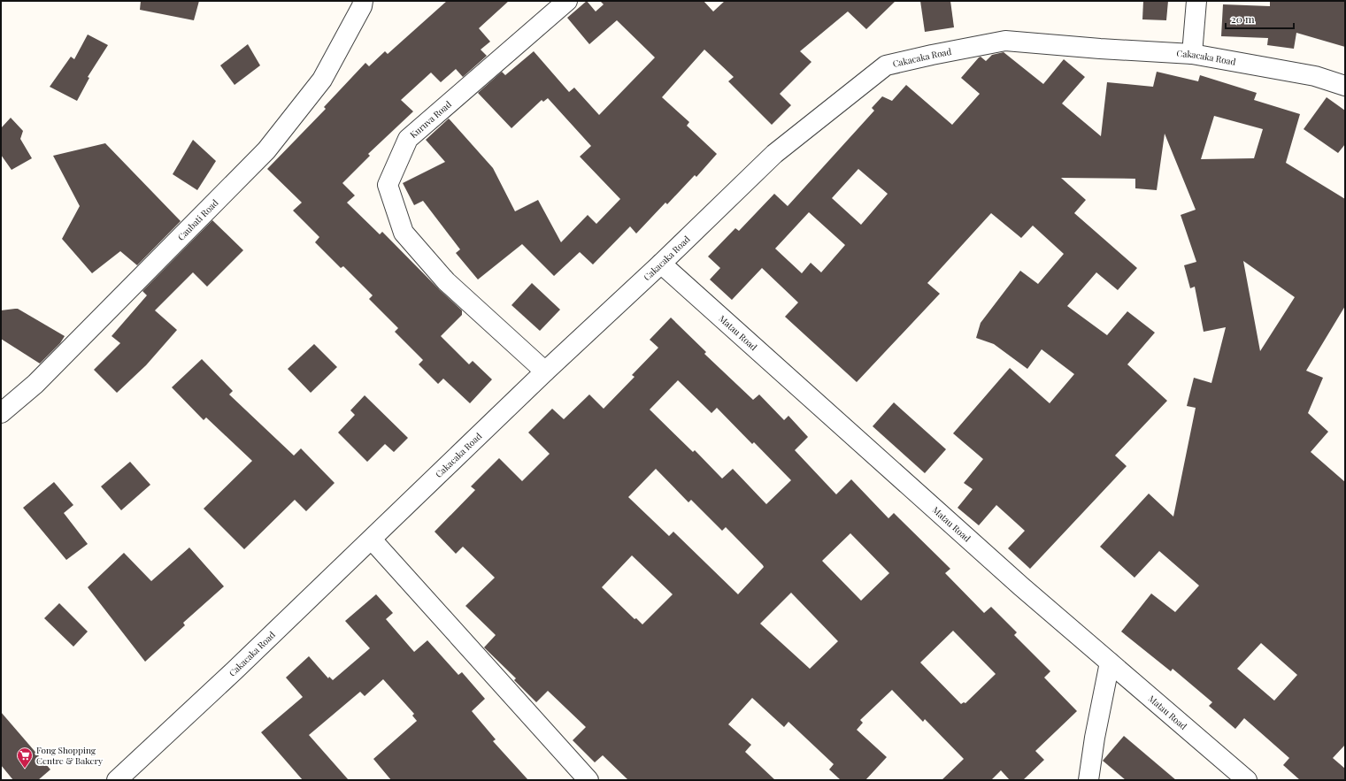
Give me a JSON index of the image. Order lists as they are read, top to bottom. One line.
{"streets":{"street":["Cakacaka Road","Kuruva Road","Caubati Road","Matau Road"]},"crossings":[["Cakacaka Road","Kuruva Road"],["Cakacaka Road","Matau Road"]],"places":{"supermarket":["Fong Shopping Centre & Bakery"]},"scale_bar":"20 m"}
